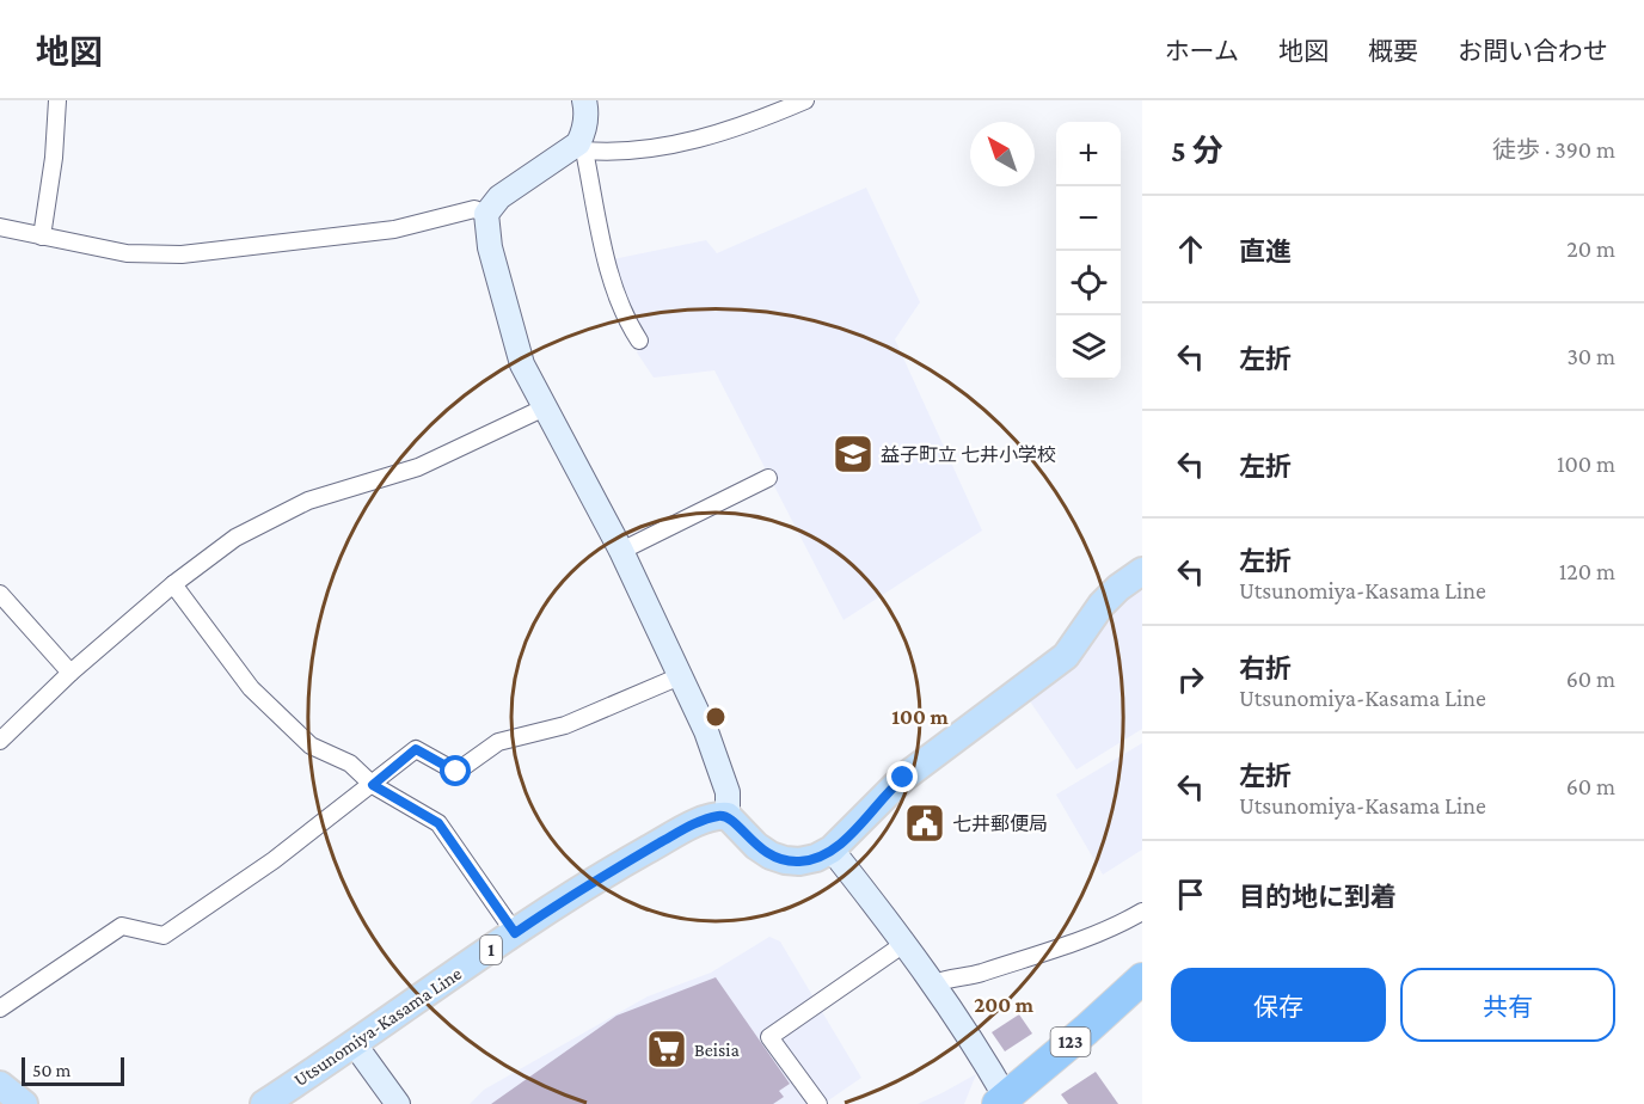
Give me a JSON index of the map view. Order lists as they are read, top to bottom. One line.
{"streets":{"highway":["123"],"main road":["1","Utsunomiya-Kasama Line"]},"places":{"school or university":["益子町立 七井小学校"],"public building":["七井郵便局"],"supermarket":["Beisia"]},"scale_bar":"50 m","north":"top left","page":{"header":"地図","nav":["ホーム","地図","概要","お問い合わせ"],"heading":["5 分","徒歩 · 390 m"],"map_buttons":["+","−"],"list":[["直進","20 m"],["左折","30 m"],["左折","100 m"],["左折","Utsunomiya-Kasama Line","120 m"],["右折","Utsunomiya-Kasama Line","60 m"],["左折","Utsunomiya-Kasama Line","60 m"],"目的地に到着"],"buttons":["保存","共有"],"scale":"50 m"},"rings":["100 m","200 m"]}
